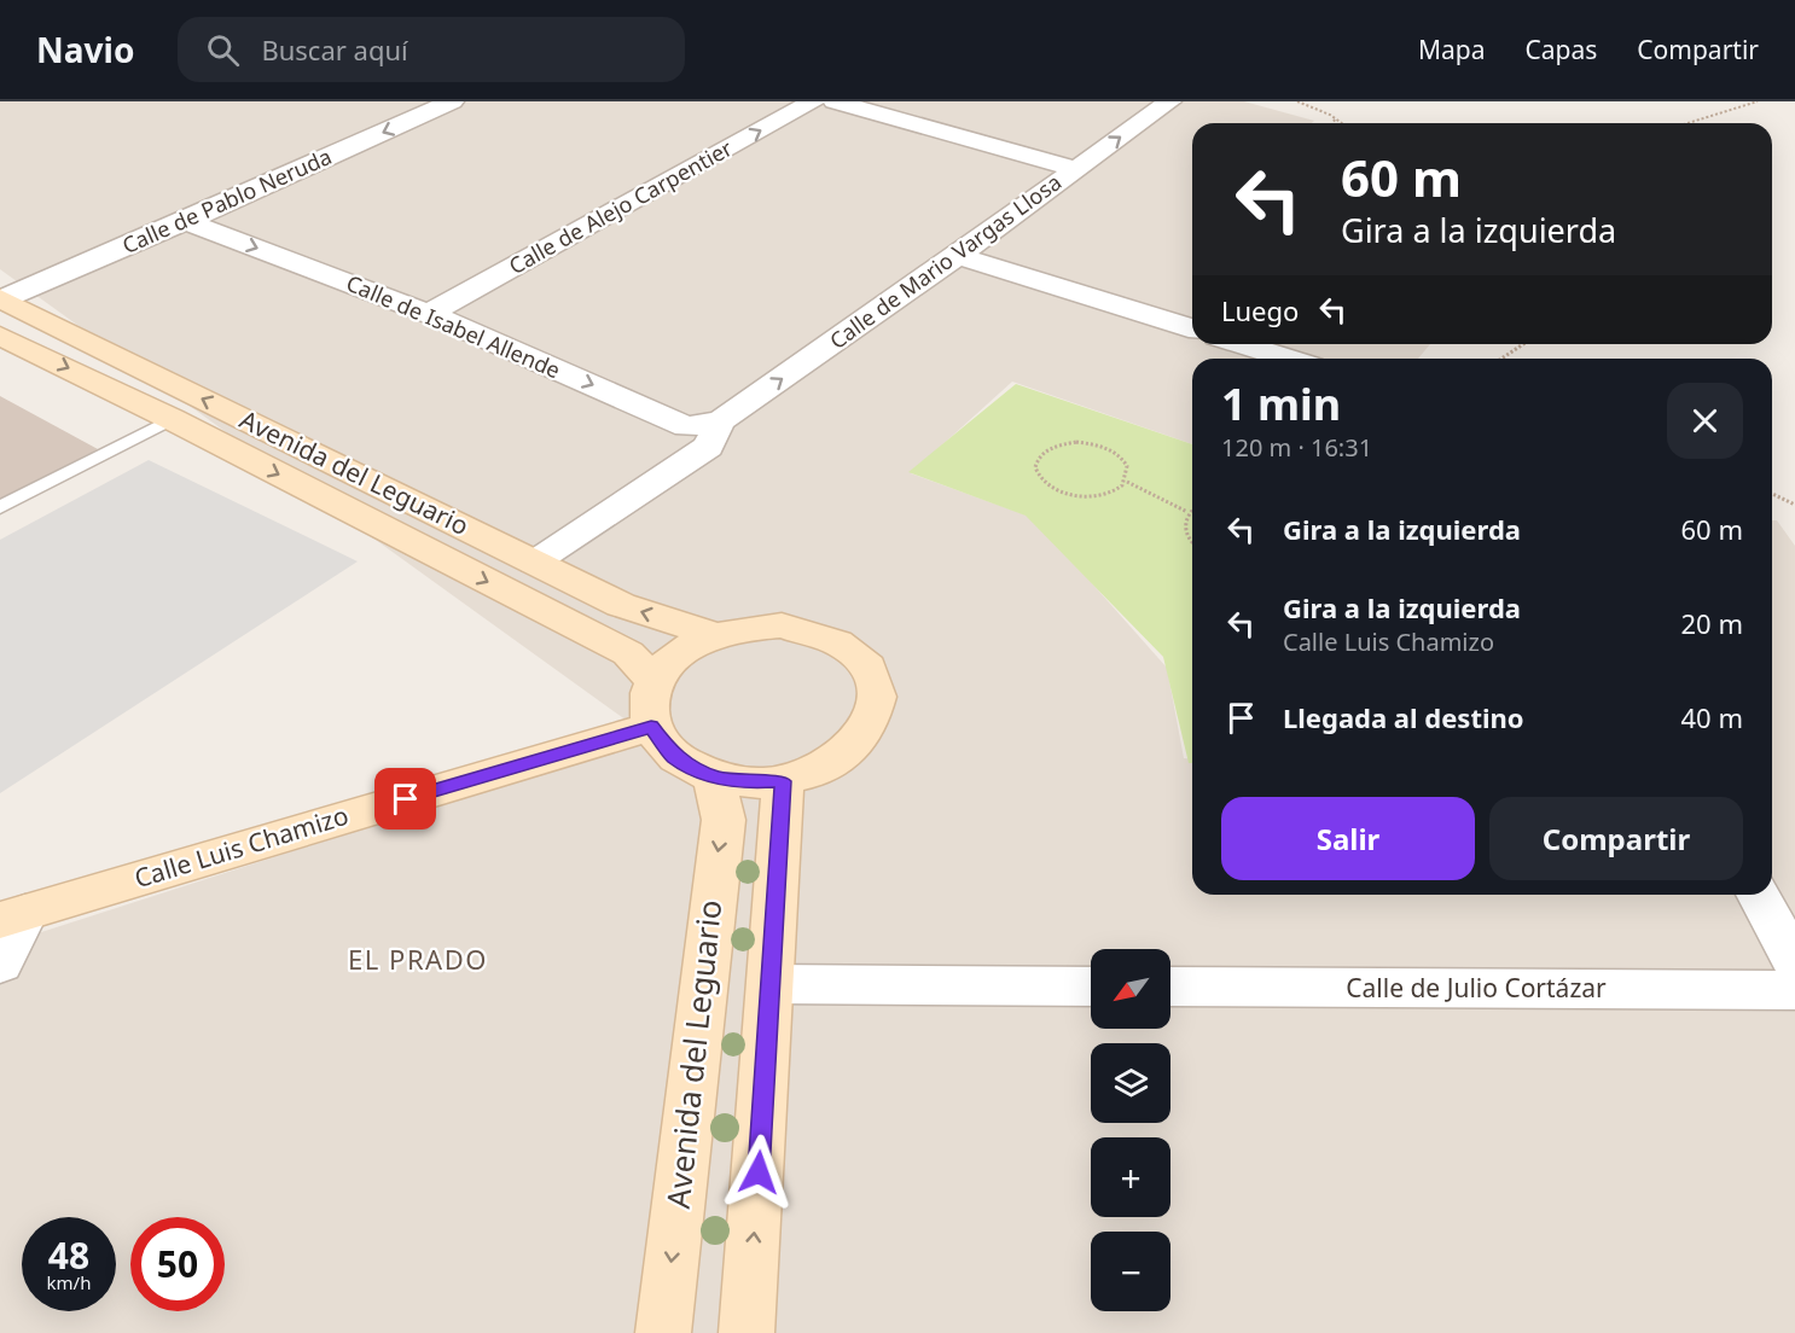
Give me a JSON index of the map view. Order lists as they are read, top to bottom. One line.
{"streets":{"main road":["Avenida del Leguario","Calle Luis Chamizo"],"street":["Calle de Pablo Neruda","Calle de Alejo Carpentier","Calle de Mario Vargas Llosa","Calle de Isabel Allende","Calle de Julio Cortázar"]},"crossings":[["Calle de Pablo Neruda","Calle de Isabel Allende"],["Calle de Pablo Neruda","Avenida del Leguario"],["Calle de Alejo Carpentier","Calle de Isabel Allende"],["Calle de Mario Vargas Llosa","Calle de Isabel Allende"],["Avenida del Leguario","Calle Luis Chamizo"]],"one_way":["Calle de Pablo Neruda","Calle de Mario Vargas Llosa","Calle de Isabel Allende"],"districts":["EL PRADO"],"north":"bottom left","page":{"header":"Navio","search":"Buscar aquí","nav":["Mapa","Capas","Compartir"],"turn":["60 m","Gira a la izquierda"],"then":"Luego","heading":["1 min","120 m · 16:31"],"list":[{"name":"Gira a la izquierda","value":"60 m"},{"name":"Gira a la izquierda","note":"Calle Luis Chamizo","value":"20 m"},{"name":"Llegada al destino","value":"40 m"}],"buttons":["Salir","Compartir"],"map_buttons":["+","−"],"speed":"48 km/h","limit":"50"}}
